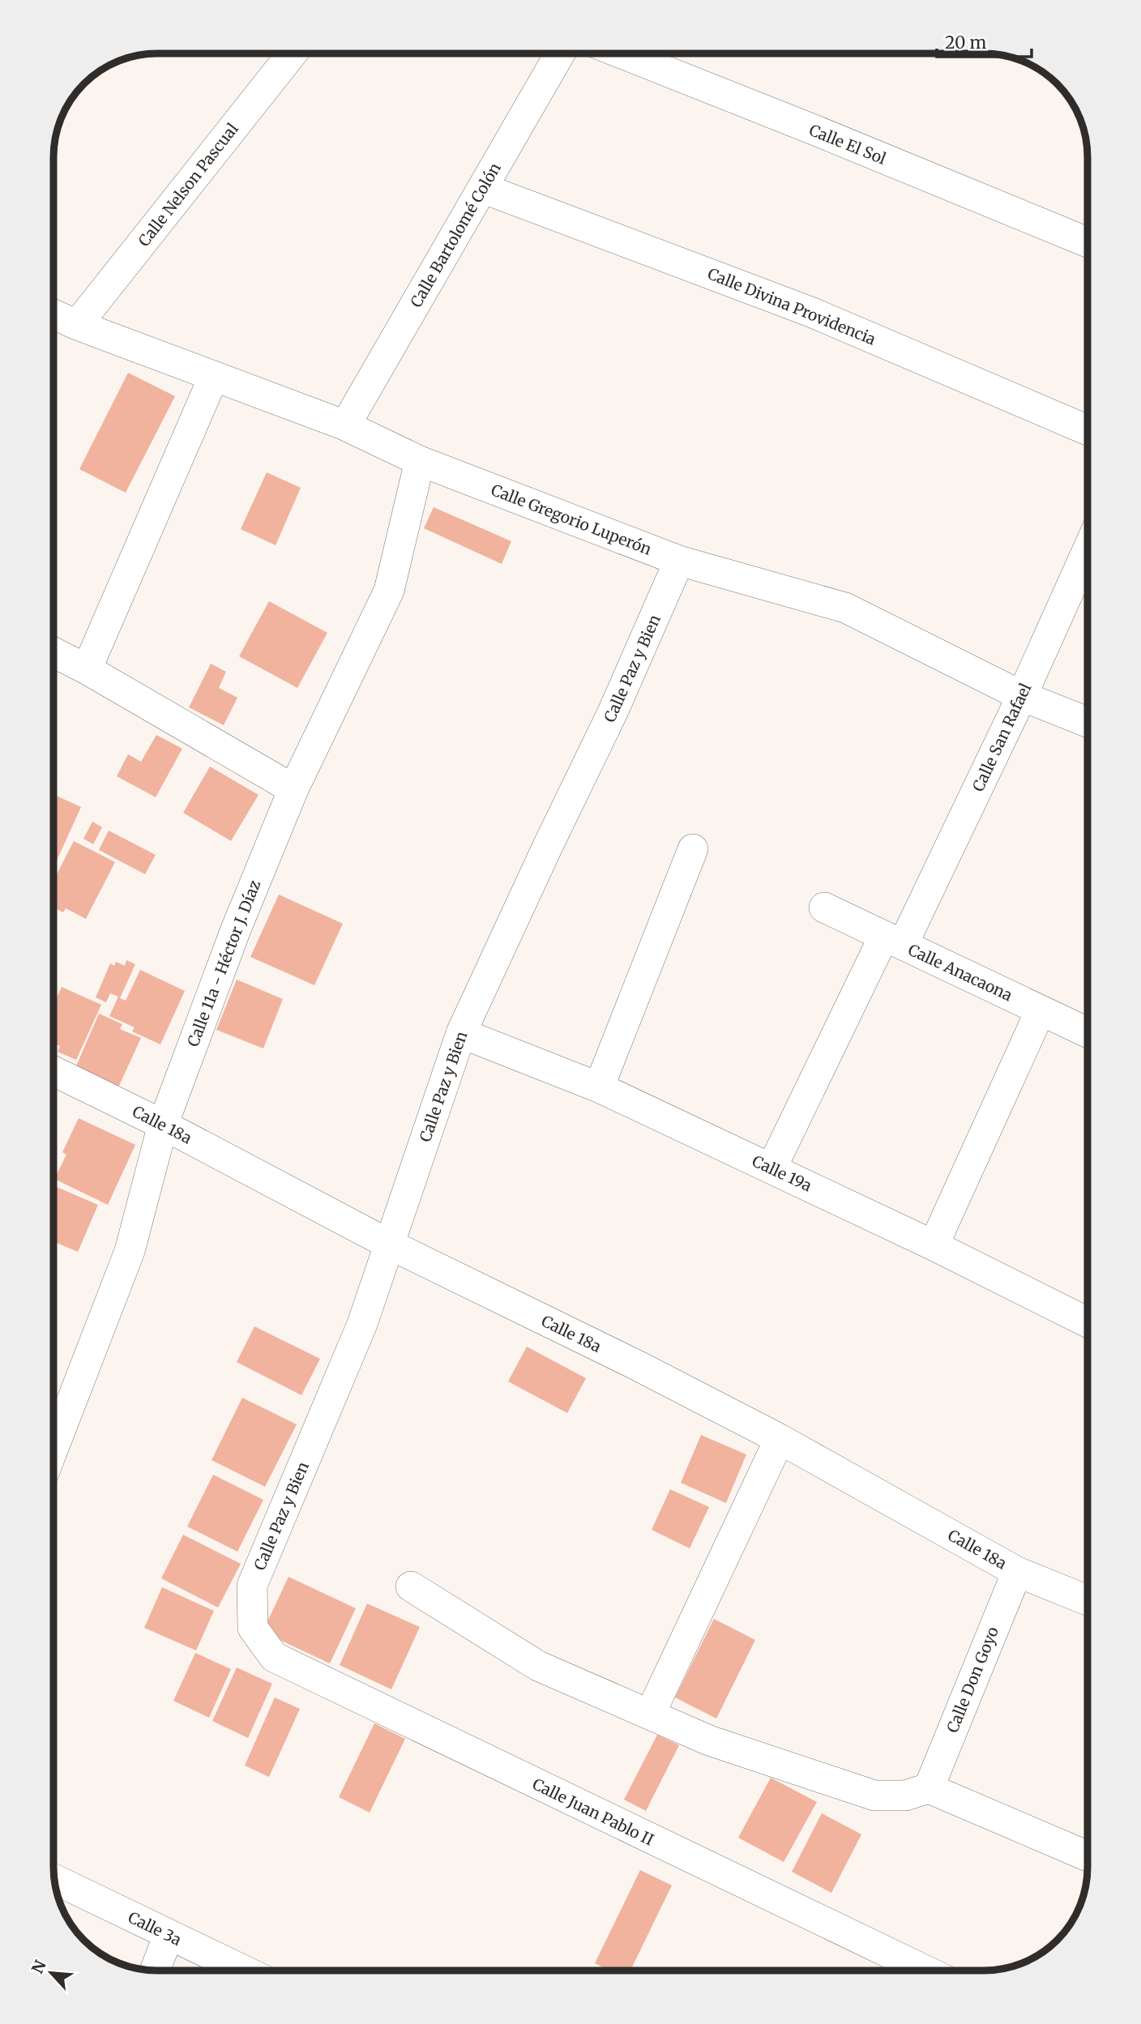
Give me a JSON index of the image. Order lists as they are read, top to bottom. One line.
{"streets":{"street":["Calle El Sol","Calle Nelson Pascual","Calle Bartolomé Colón","Calle Divina Providencia","Calle Gregorio Luperón","Calle Paz y Bien","Calle San Rafael","Calle 11a - Héctor J. Díaz","Calle Anacaona","Calle 18a","Calle 19a","Calle Don Goyo","Calle Juan Pablo II","Calle 3a"]},"crossings":[["Calle Nelson Pascual","Calle Gregorio Luperón"],["Calle Bartolomé Colón","Calle Divina Providencia"],["Calle Bartolomé Colón","Calle Gregorio Luperón"],["Calle Gregorio Luperón","Calle Paz y Bien"],["Calle Gregorio Luperón","Calle San Rafael"],["Calle Gregorio Luperón","Calle 11a - Héctor J. Díaz"],["Calle Paz y Bien","Calle 18a"],["Calle Paz y Bien","Calle 19a"],["Calle Paz y Bien","Calle Juan Pablo II"],["Calle San Rafael","Calle Anacaona"],["Calle San Rafael","Calle 19a"],["Calle 11a - Héctor J. Díaz","Calle 18a"],["Calle 18a","Calle Don Goyo"]],"scale_bar":"20 m","north":"top left"}
